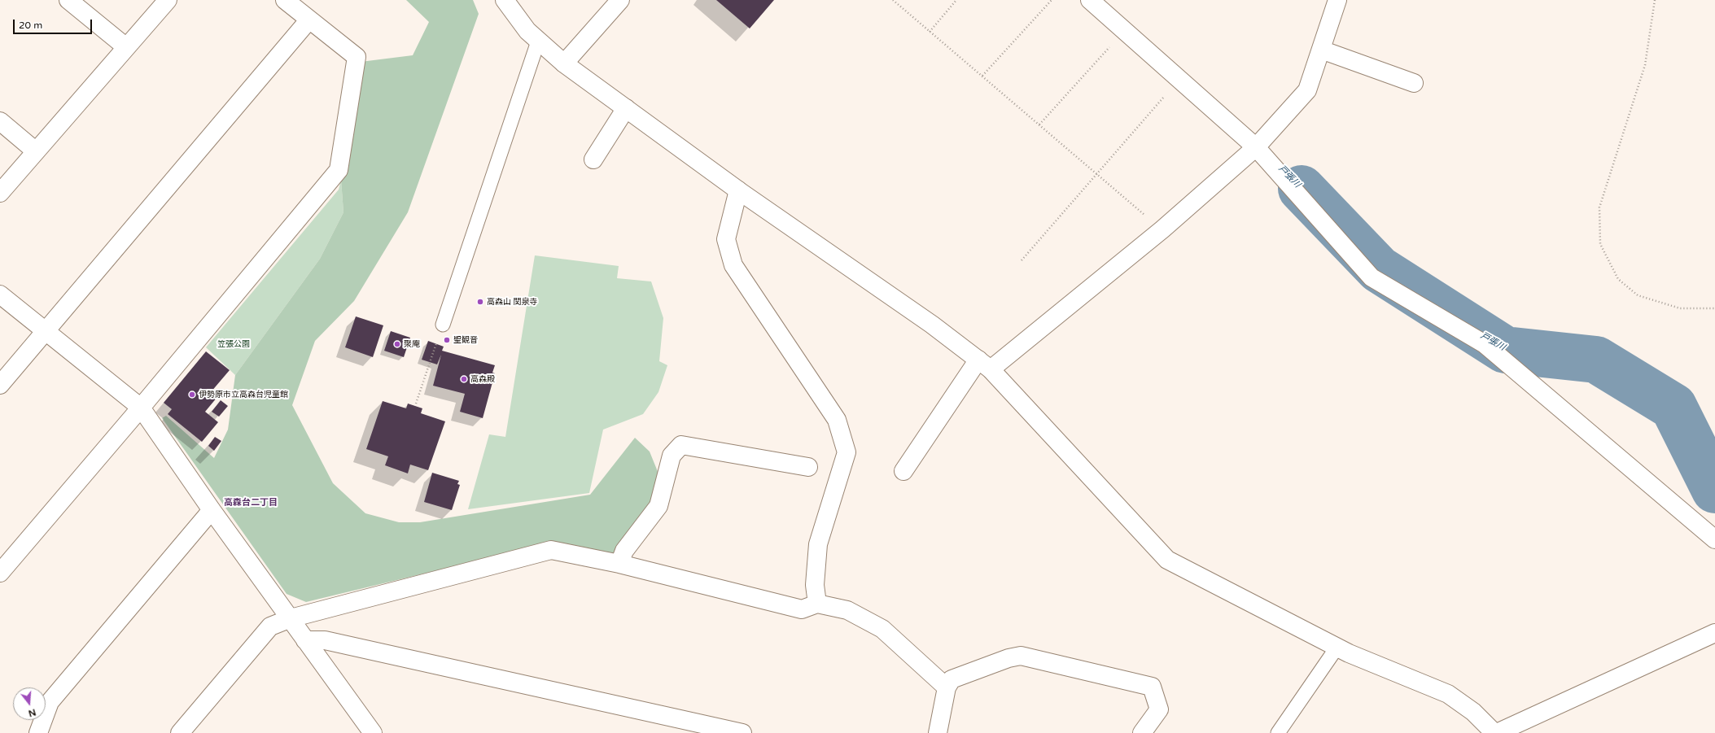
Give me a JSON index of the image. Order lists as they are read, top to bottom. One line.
{"districts":["高森台二丁目"],"water":["戸張川"],"parks":["笠張公園"],"places":["高森山 関泉寺","聖観音","聚庵","高森殿","伊勢原市立高森台児童館"],"scale_bar":"20 m","north":"bottom"}
